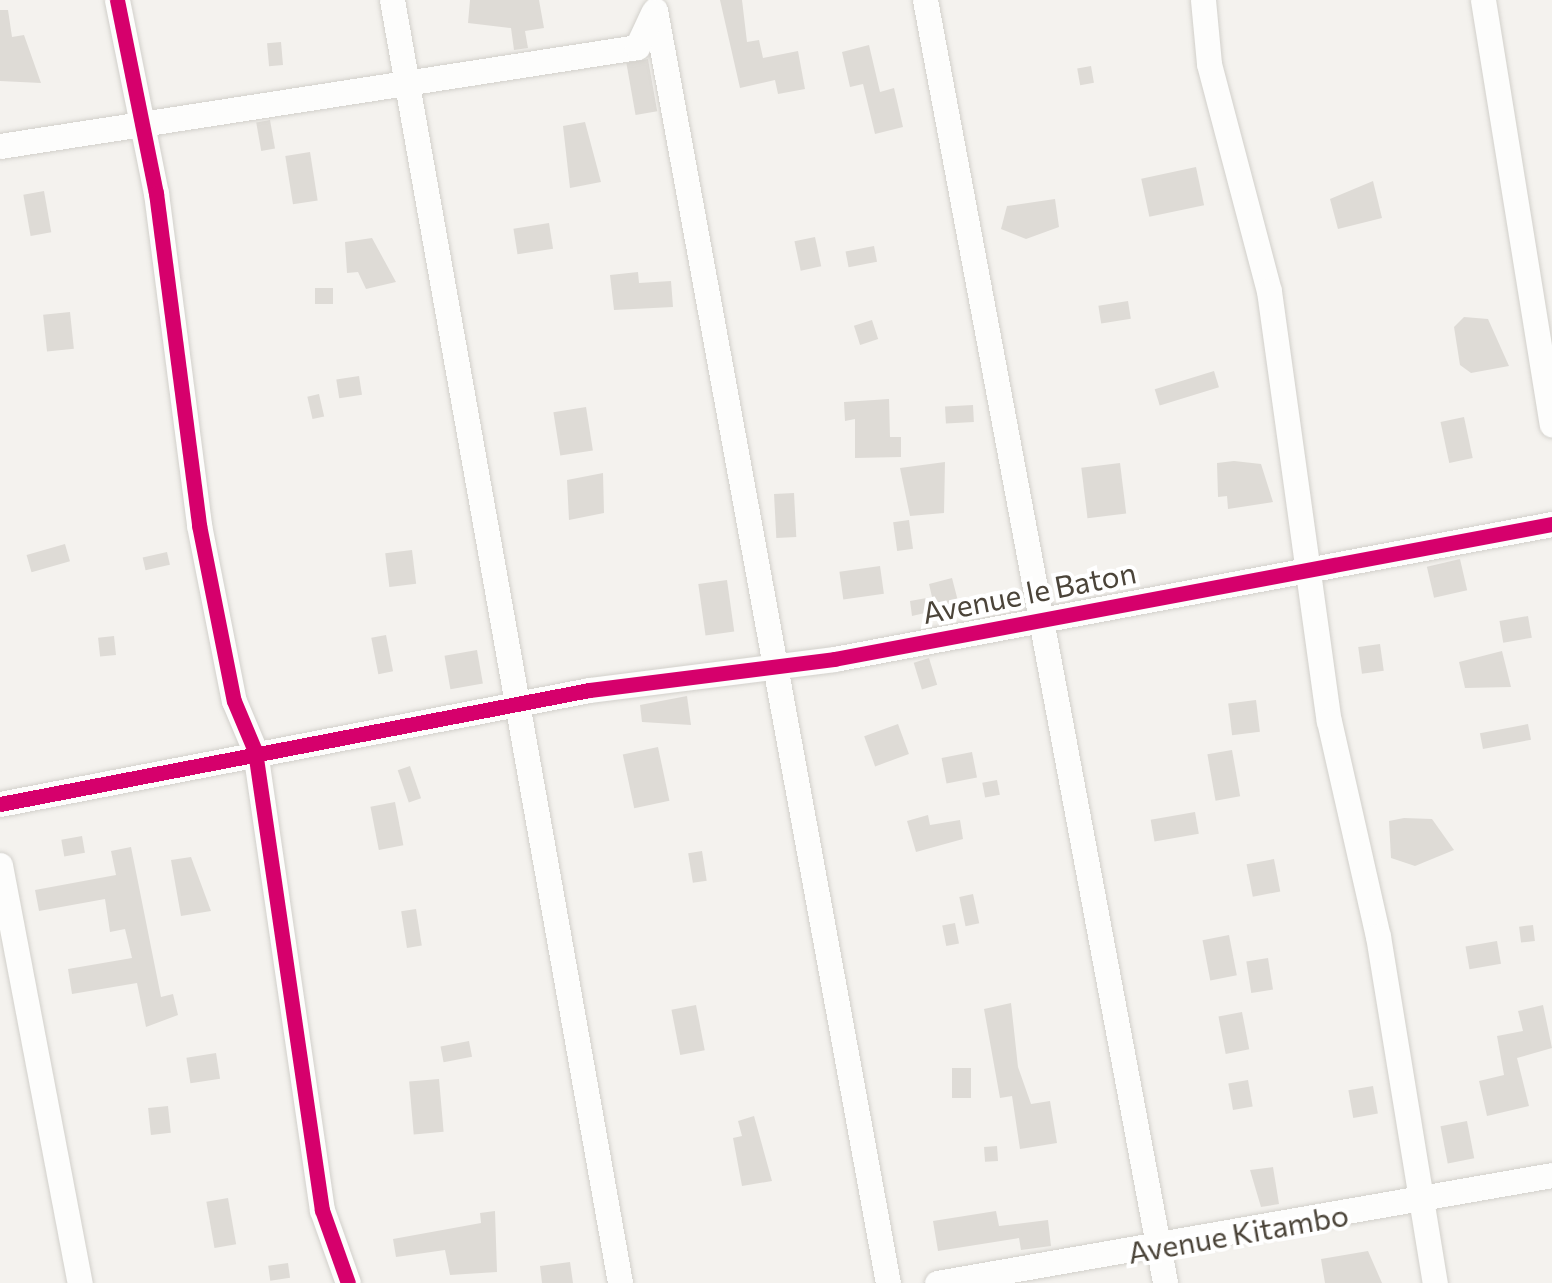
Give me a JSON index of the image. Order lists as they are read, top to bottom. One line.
{"streets":{"street":["Avenue le Baton","Avenue Kitambo"]}}
